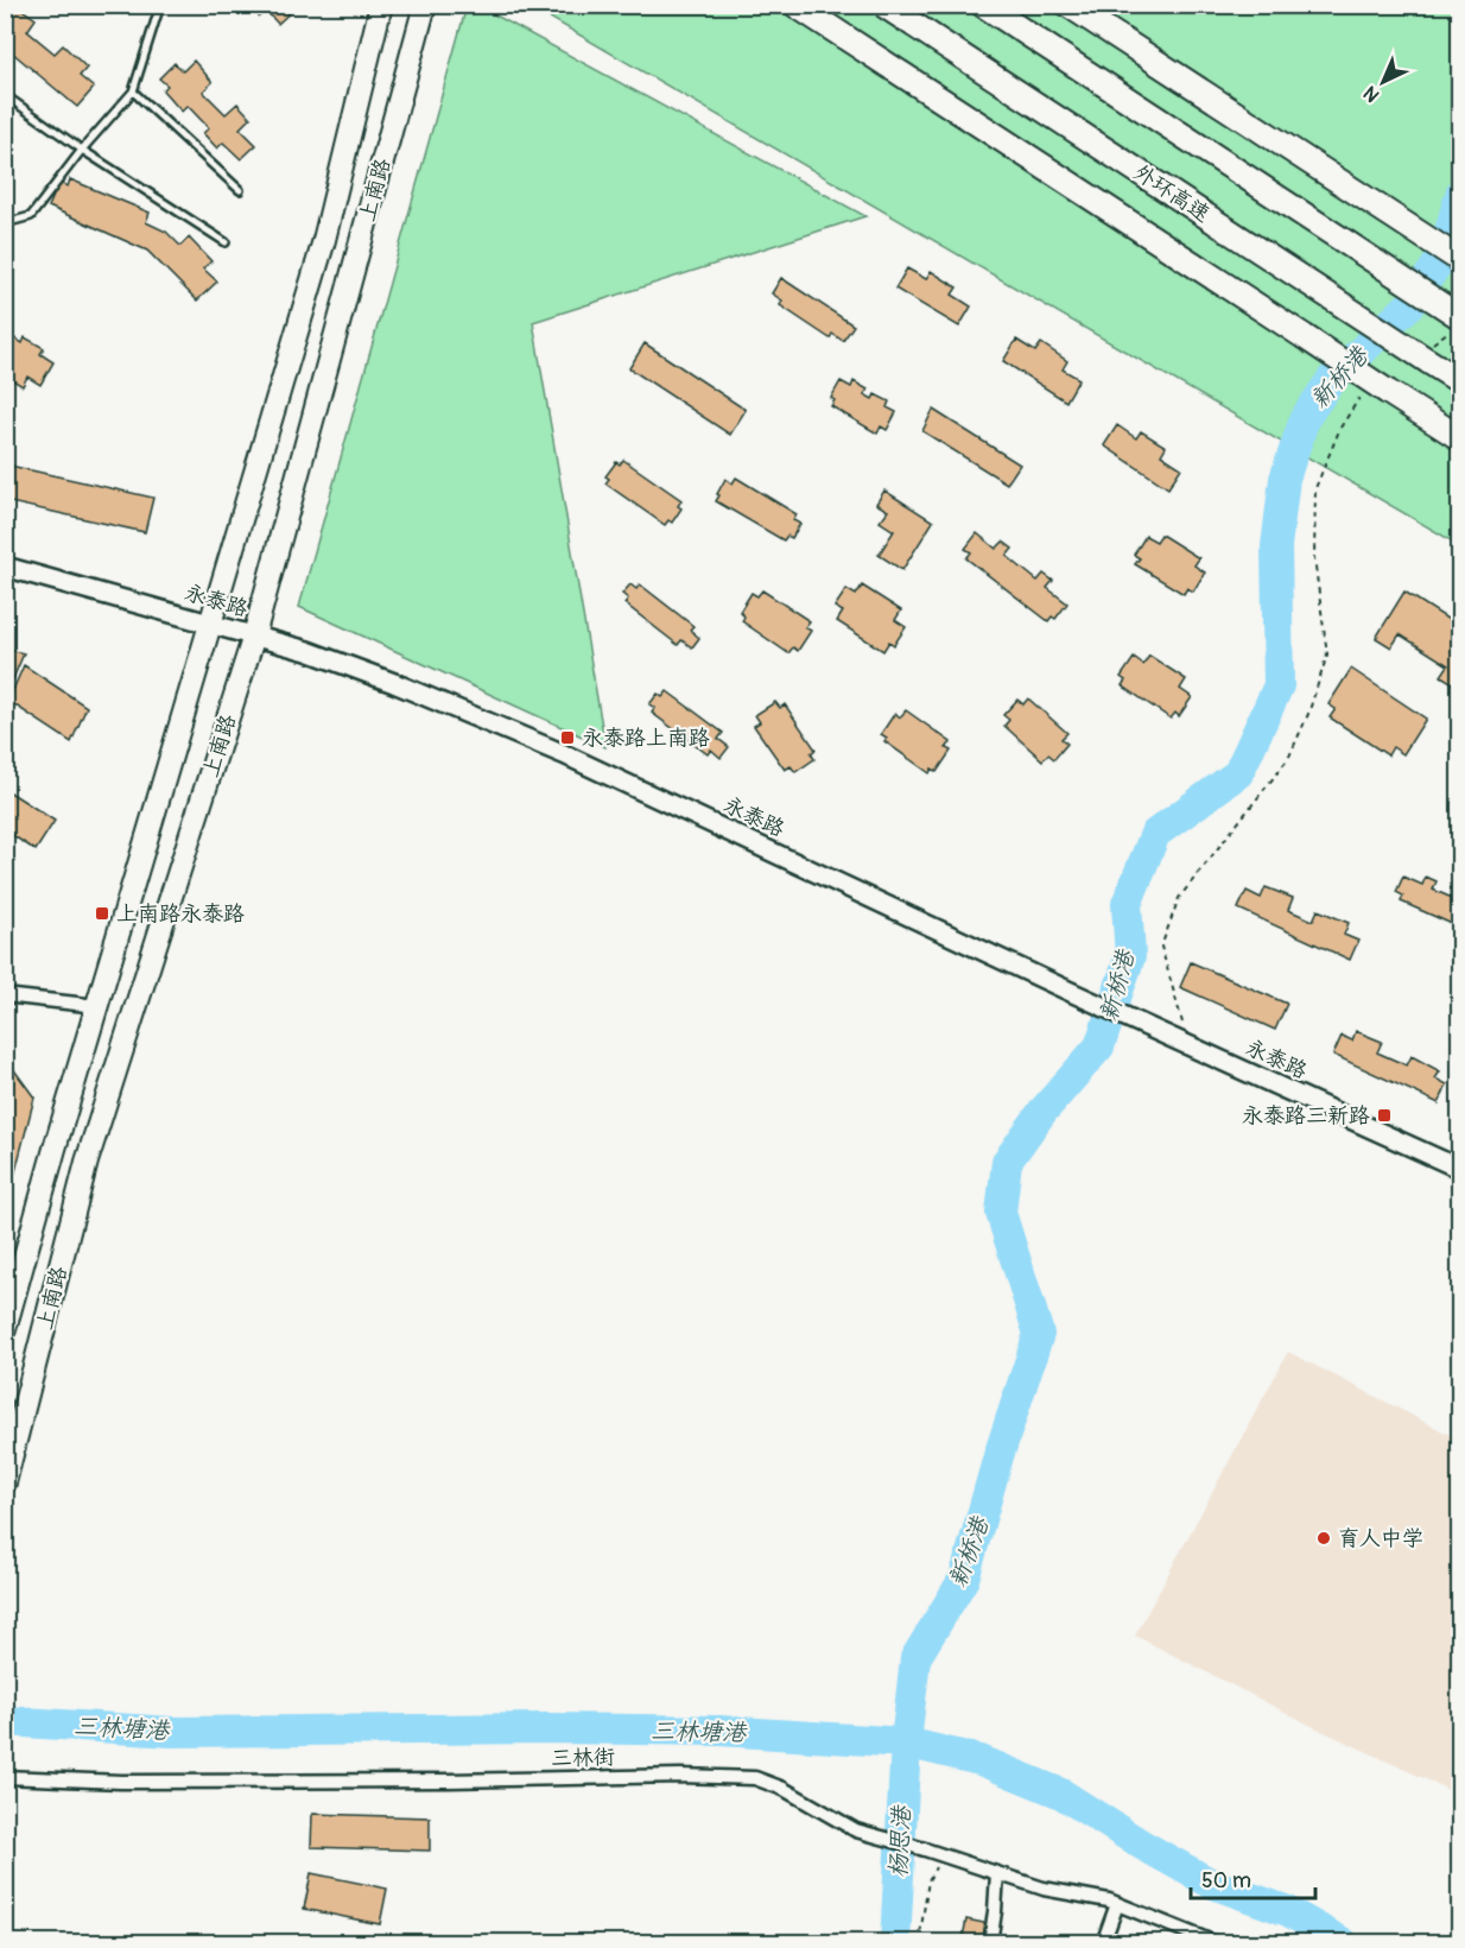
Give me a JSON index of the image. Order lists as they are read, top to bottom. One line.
{"streets":{"highway":["外环高速"],"main road":["上南路"],"street":["永泰路","三林街"]},"crossings":[["上南路","永泰路"]],"water":["新桥港","三林塘港","杨思港"],"places":{"transit":["永泰路上南路","上南路永泰路","永泰路三新路"],"other":["育人中学"]},"scale_bar":"50 m","north":"bottom left"}
